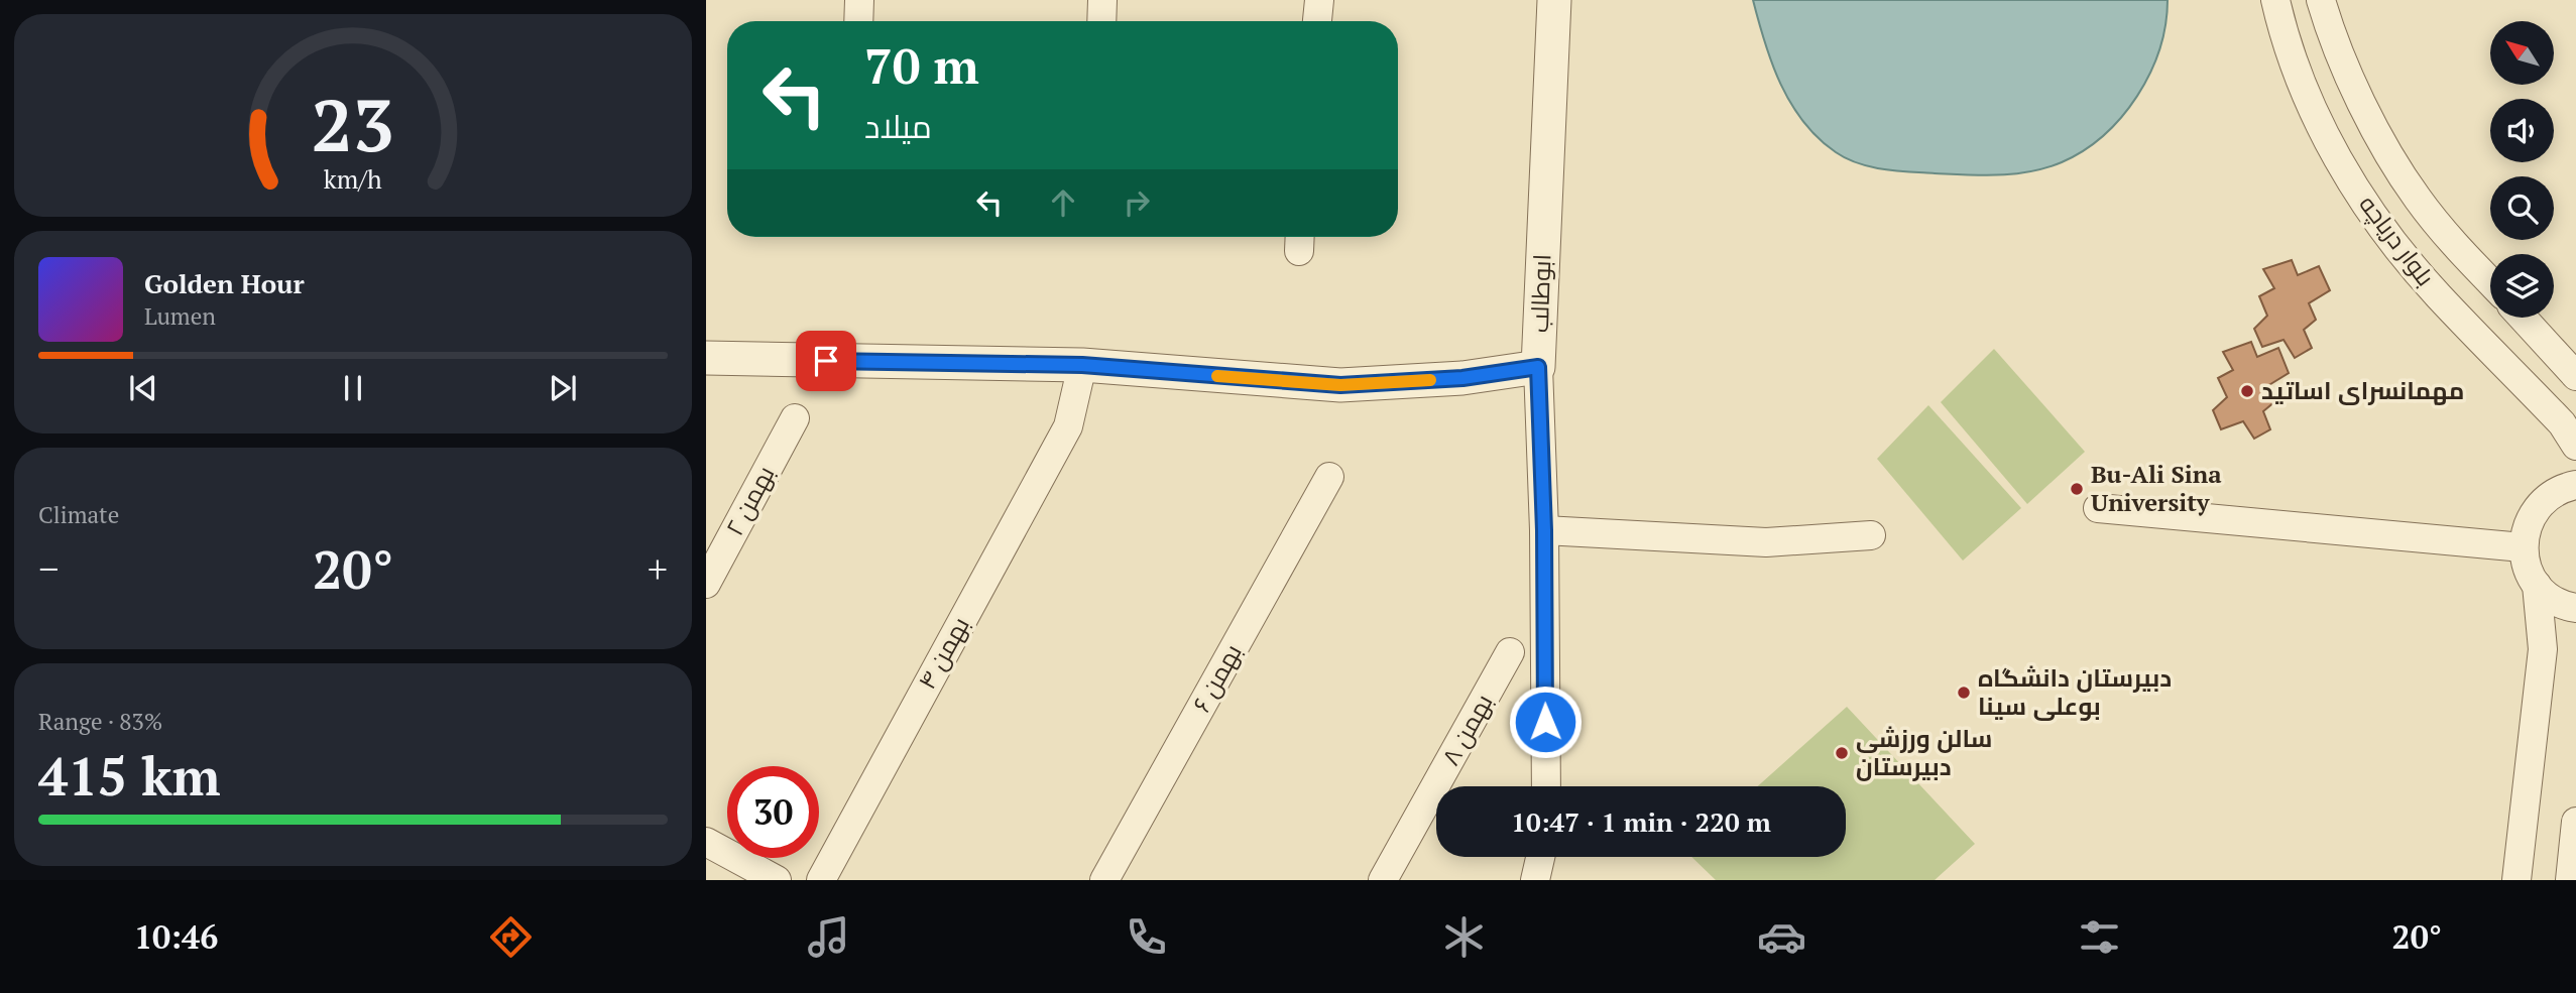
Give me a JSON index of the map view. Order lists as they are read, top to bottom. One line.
{"streets":{"street":["بلوار دریاچه","ابوطالب","بهمن ۲","بهمن ۴","بهمن ۶","بهمن ۸"]},"places":["مهمانسرای اساتید","Bu-Ali Sina University","دبیرستان دانشگاه بوعلی سینا","سالن ورزشی دبیرستان"],"north":"top left","page":{"turn":["70 m","میلاد"],"song":["Golden Hour","Lumen"],"tile":["Climate",["Range · 83%","415 km"]],"heat":["−","20°","+"],"limit":"30","trip":"10:47 · 1 min · 220 m","tabs":["10:46","20°"],"gauge":["23","km/h"]}}
